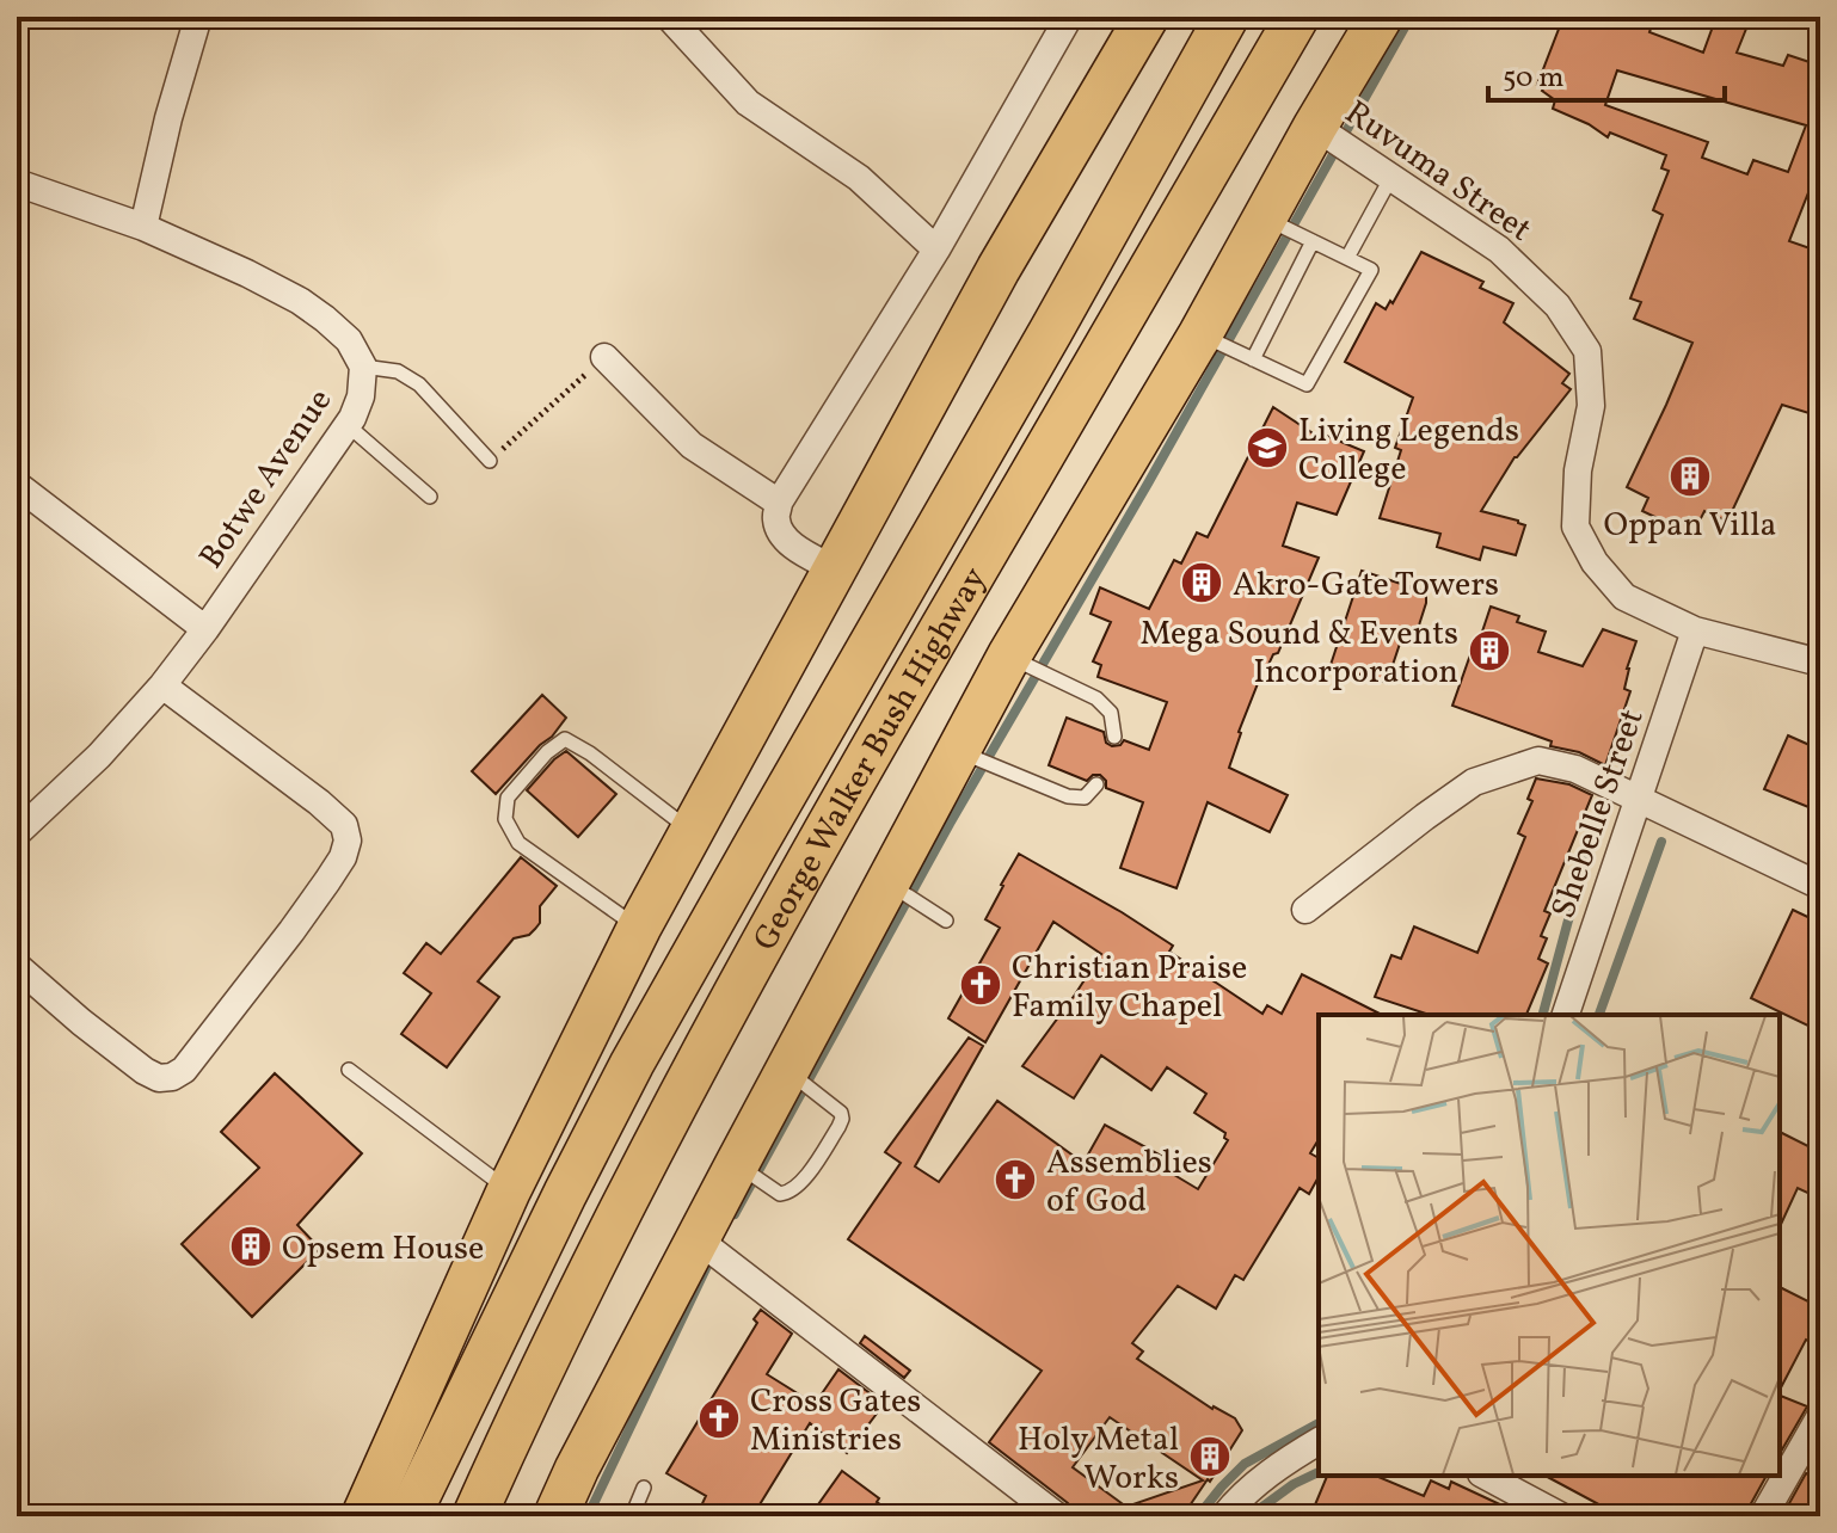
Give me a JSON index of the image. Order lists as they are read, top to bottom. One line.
{"streets":{"highway":["George Walker Bush Highway"],"street":["Ruvuma Street","Botwe Avenue","Shebelle Street"]},"crossings":[["Ruvuma Street","Shebelle Street"]],"places":{"school or university":["Living Legends College"],"building":["Oppan Villa","Akro-Gate Towers","Mega Sound & Events Incorporation","Opsem House","Holy Metal Works"],"church":["Christian Praise Family Chapel","Assemblies of God","Cross Gates Ministries"]},"scale_bar":"50 m"}
